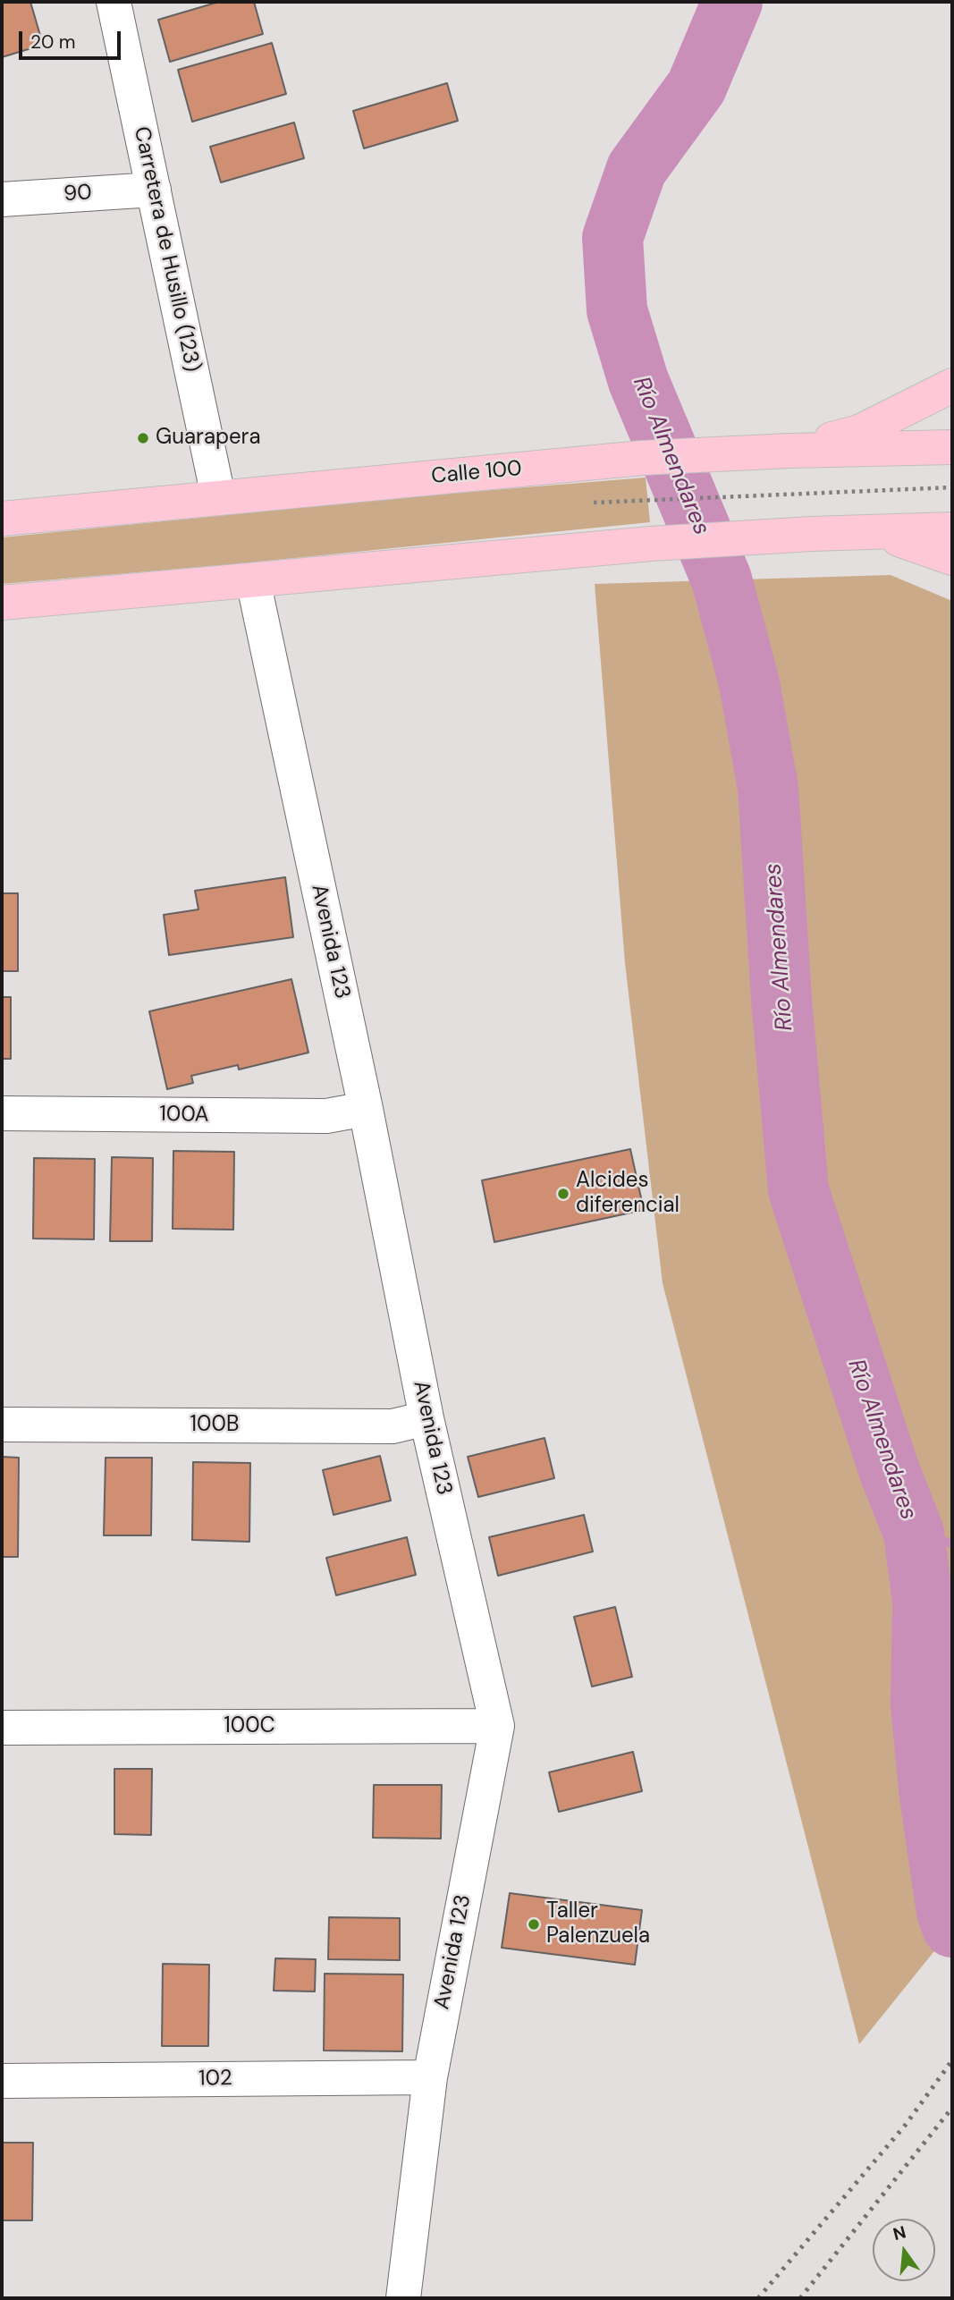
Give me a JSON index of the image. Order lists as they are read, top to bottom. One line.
{"streets":{"highway":["Calle 100"],"street":["90","Carretera de Husillo (123)","Avenida 123","100A","100B","100C","102"]},"crossings":[["90","Carretera de Husillo (123)"],["Carretera de Husillo (123)","Calle 100"],["Avenida 123","100A"],["Avenida 123","100B"],["Avenida 123","100C"],["Avenida 123","102"]],"water":["Río Almendares"],"places":["Guarapera","Alcides diferencial","Taller Palenzuela"],"scale_bar":"20 m","north":"top"}
